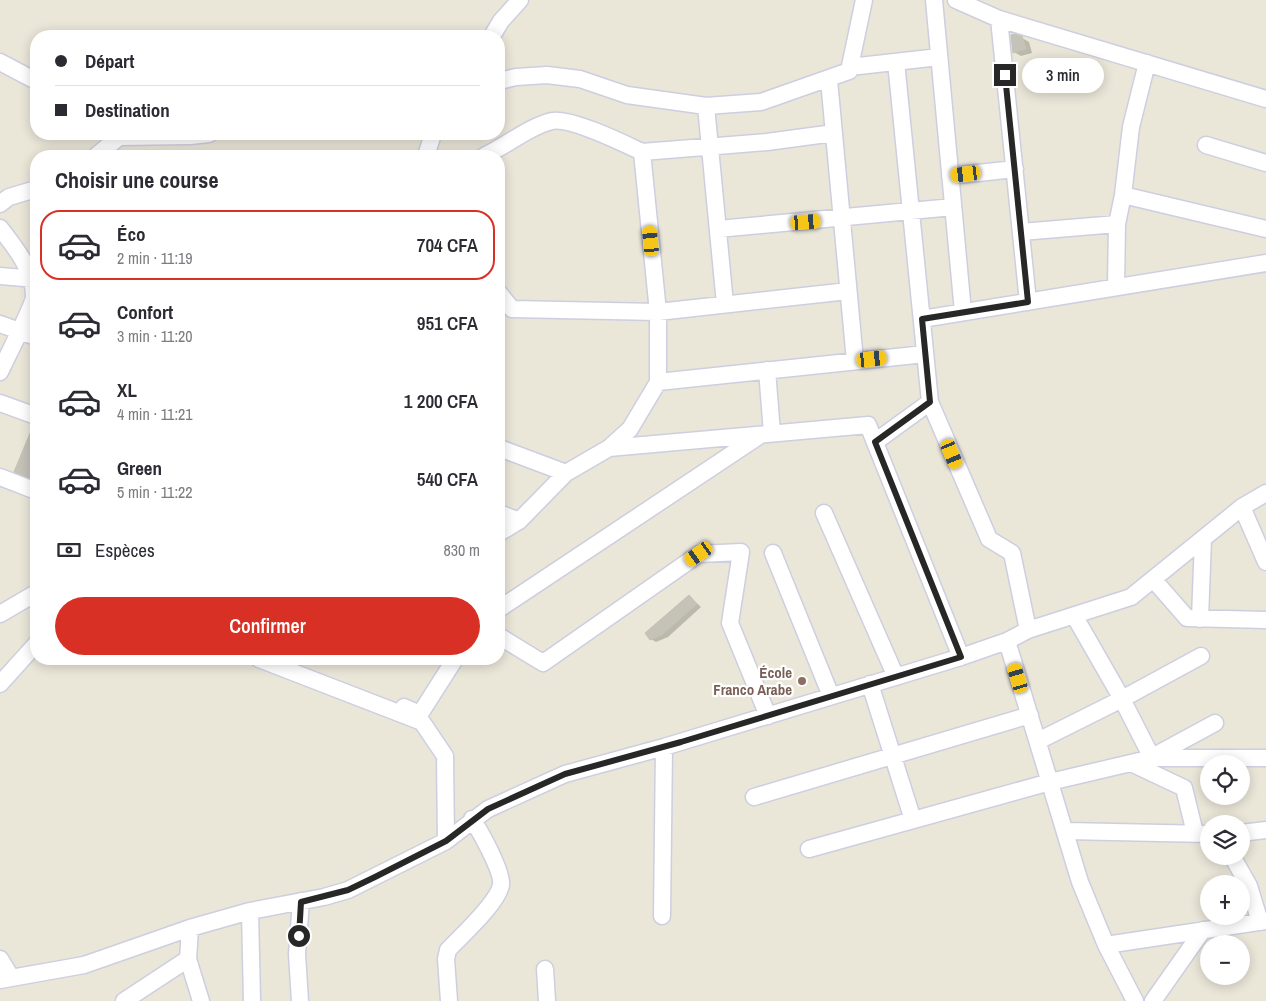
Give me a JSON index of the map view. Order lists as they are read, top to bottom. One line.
{"places":["École Franco Arabe"],"page":{"banner":["Départ","Destination"],"bubble":"3 min","heading":"Choisir une course","list":[{"name":"Éco","note":"2 min · 11:19","value":"704 CFA"},{"name":"Confort","note":"3 min · 11:20","value":"951 CFA"},{"name":"XL","note":"4 min · 11:21","value":"1 200 CFA"},{"name":"Green","note":"5 min · 11:22","value":"540 CFA"}],"pay":["Espèces","830 m"],"buttons":"Confirmer","map_buttons":["+","−"]}}
